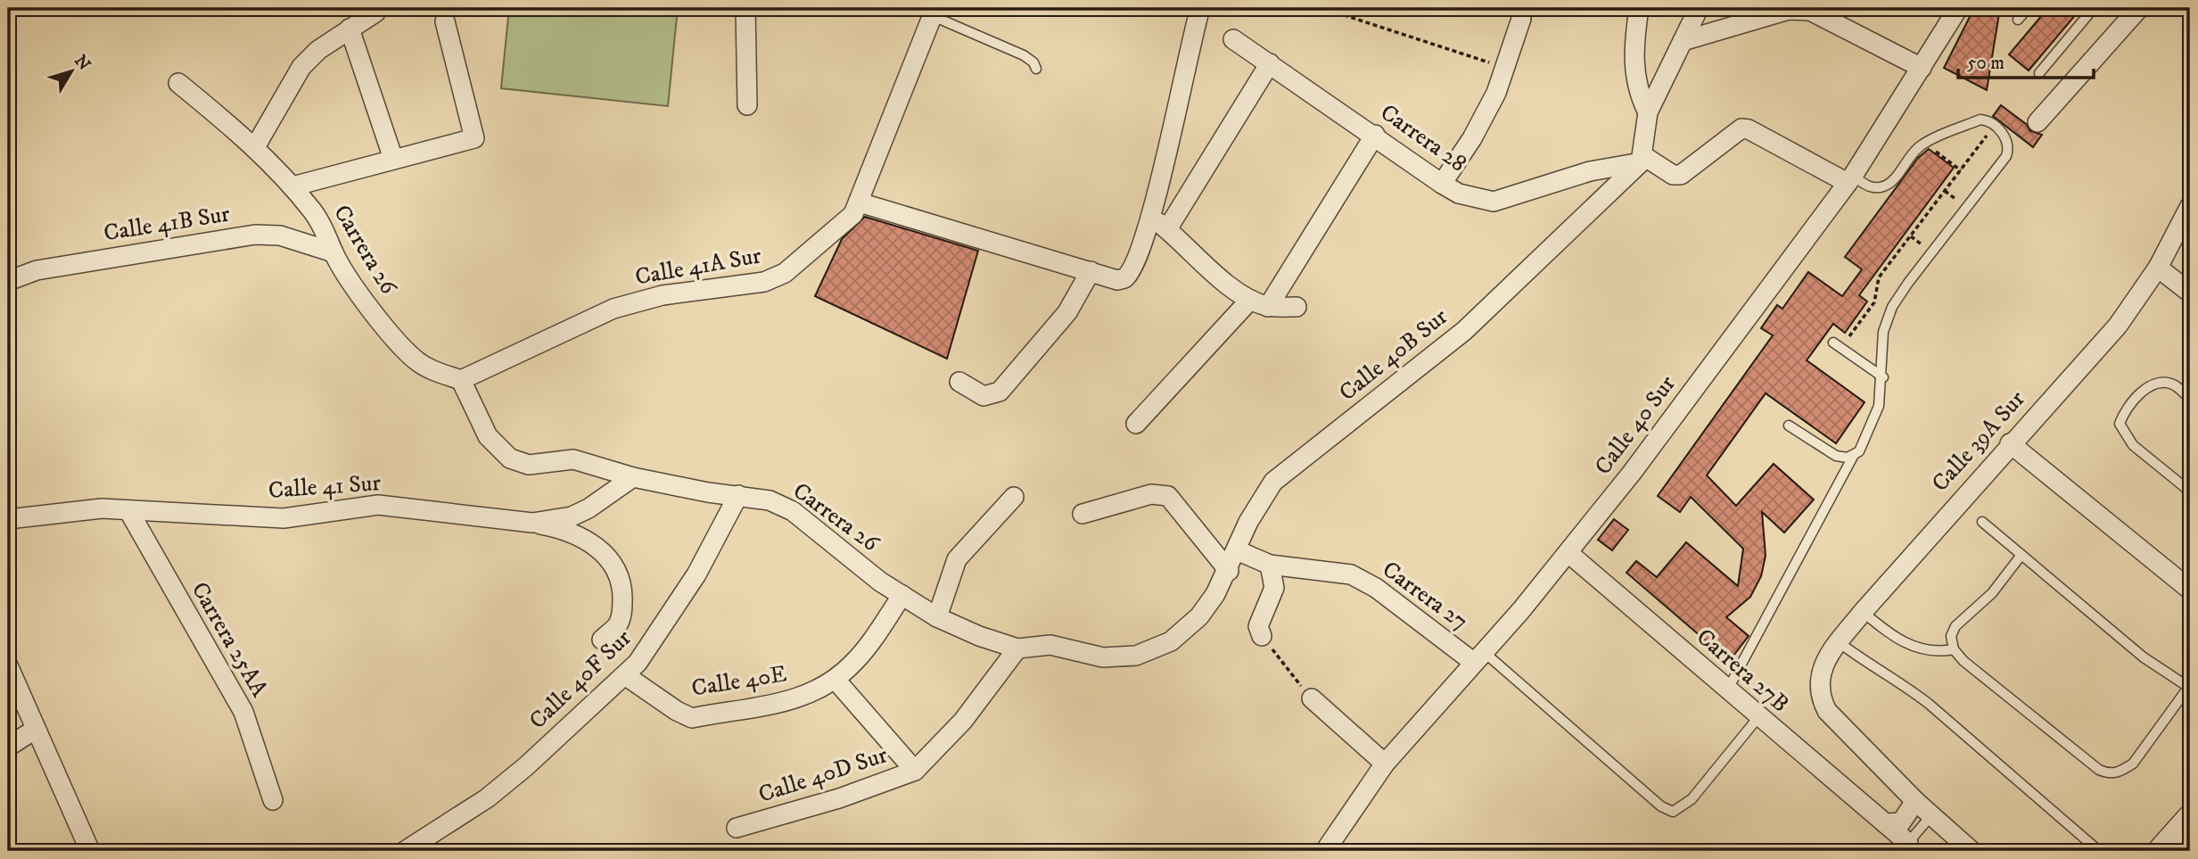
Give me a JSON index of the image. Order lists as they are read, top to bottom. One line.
{"streets":{"street":["Carrera 28","Calle 41B Sur","Carrera 26","Calle 41A Sur","Calle 40B Sur","Calle 40 Sur","Calle 39A Sur","Calle 41 Sur","Carrera 27","Carrera 25AA","Carrera 27B","Calle 40F Sur","Calle 40E","Calle 40D Sur"]},"crossings":[["Carrera 28","Calle 40B Sur"],["Calle 41B Sur","Carrera 26"],["Carrera 26","Calle 41A Sur"],["Carrera 26","Calle 40B Sur"],["Carrera 26","Calle 41 Sur"],["Carrera 26","Calle 40F Sur"],["Carrera 26","Calle 40E"],["Carrera 26","Calle 40D Sur"],["Calle 40B Sur","Carrera 27"],["Calle 40 Sur","Carrera 27"],["Calle 40 Sur","Carrera 27B"],["Calle 41 Sur","Carrera 25AA"],["Calle 40F Sur","Calle 40E"]],"scale_bar":"50 m","north":"top right"}
